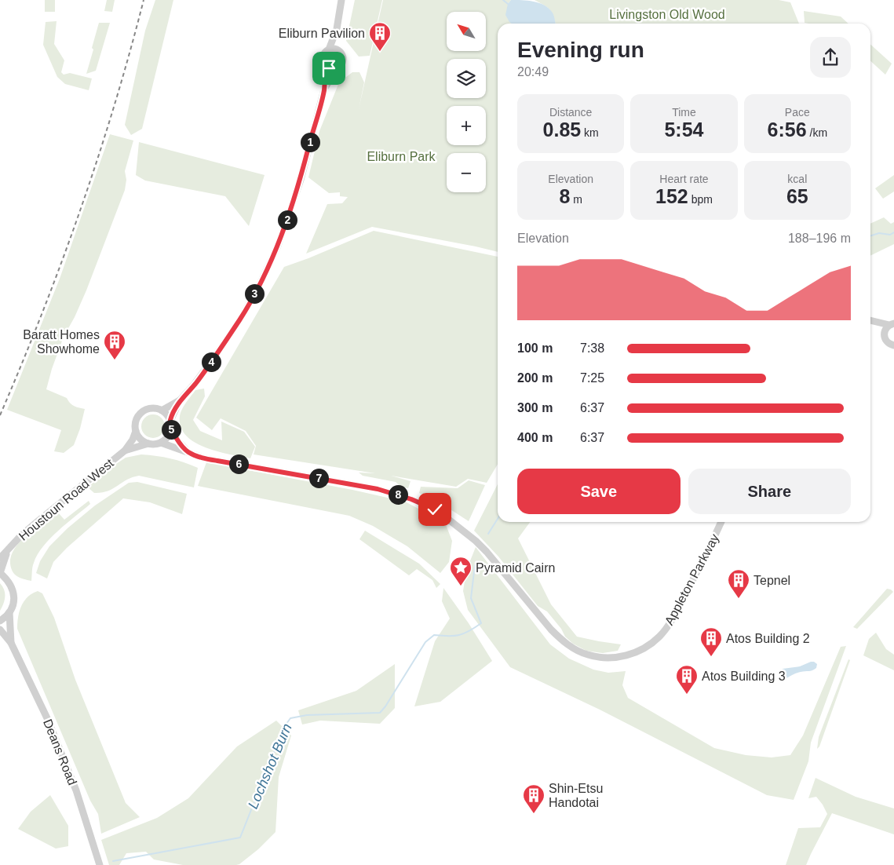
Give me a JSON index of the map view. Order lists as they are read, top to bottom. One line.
{"streets":{"street":["Houstoun Road West","Appleton Parkway","Deans Road"]},"crossings":[["Houstoun Road West","Appleton Parkway"],["Houstoun Road West","Deans Road"]],"water":["Lochshot Burn"],"parks":["Livingston Old Wood","Eliburn Park"],"places":{"building":["Eliburn Pavilion","Baratt Homes Showhome","Tepnel","Atos Building 2","Atos Building 3","Shin-Etsu Handotai"],"place":["Pyramid Cairn"]},"north":"top left","page":{"map_buttons":["+","−"],"heading":["Evening run","20:49"],"stats":[["Distance","0.85 km"],["Time","5:54"],["Pace","6:56 /km"],["Elevation","8 m"],["Heart rate","152 bpm"],["kcal","65"]],"pins":["1","2","3","4","5","6","7","8"],"chart":["Elevation","188–196 m"],"list":[{"name":"100 m","note":"7:38"},{"name":"200 m","note":"7:25"},{"name":"300 m","note":"6:37"},{"name":"400 m","note":"6:37"}],"buttons":["Save","Share"]}}
